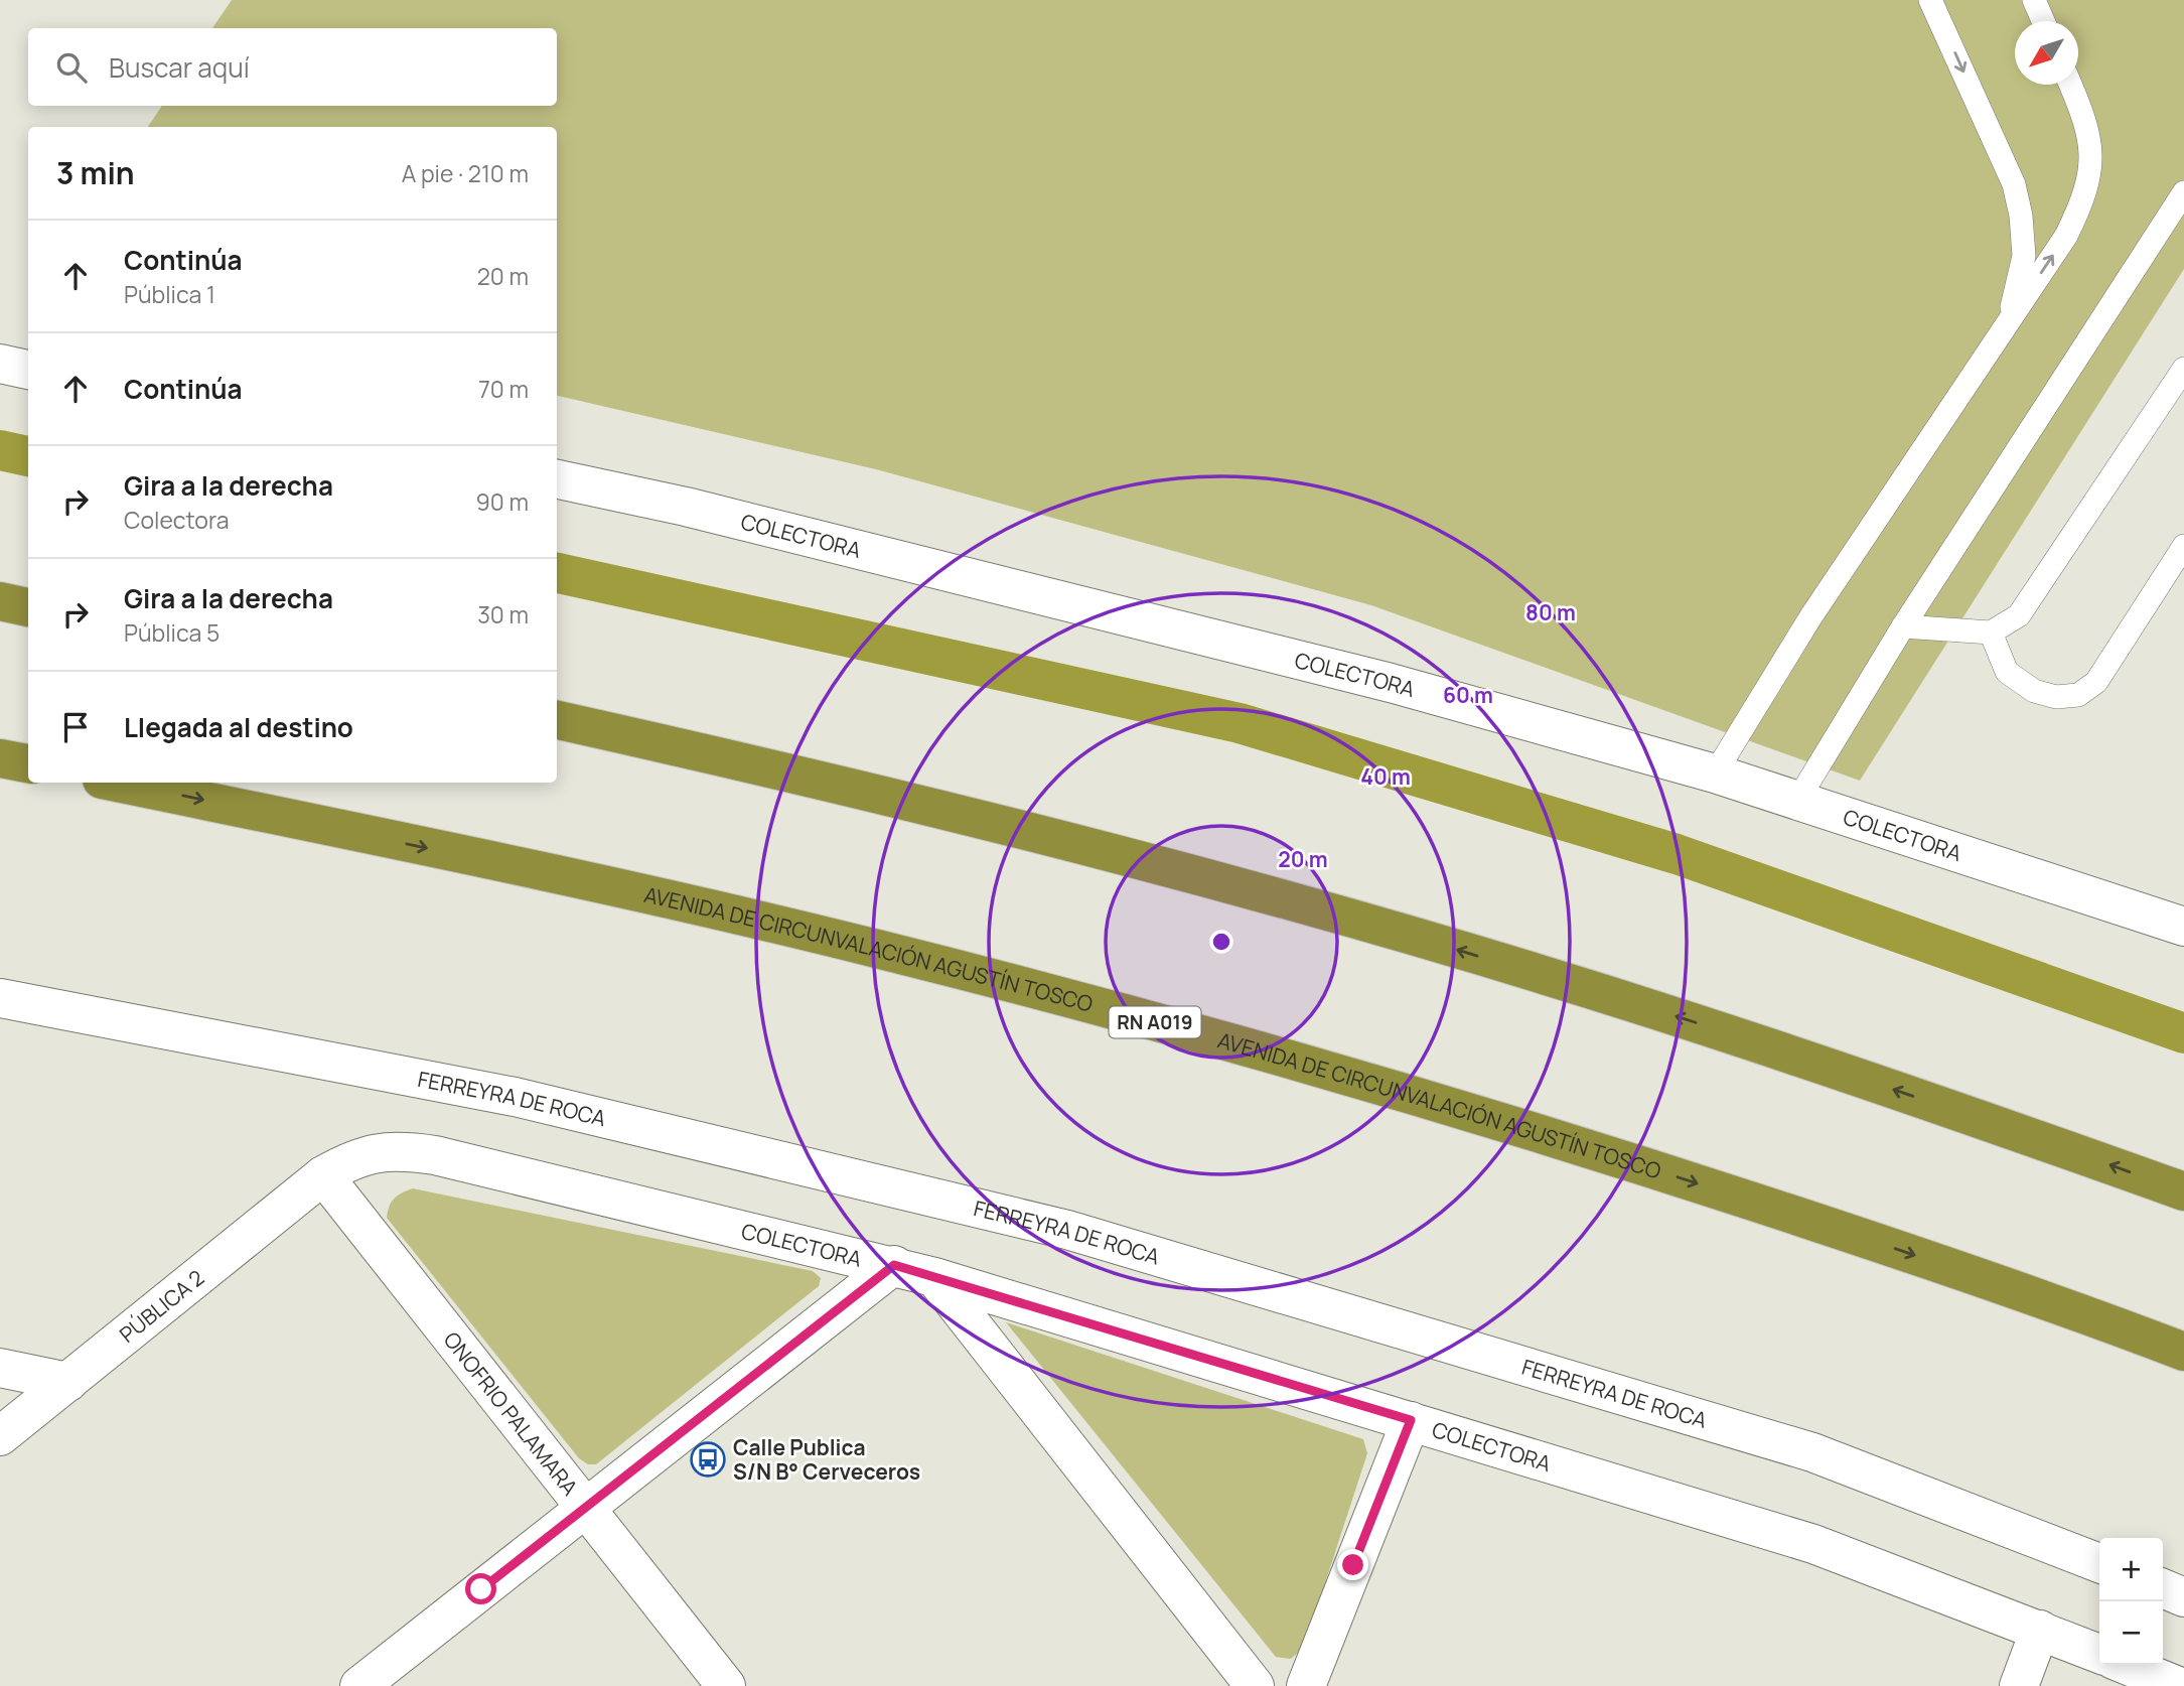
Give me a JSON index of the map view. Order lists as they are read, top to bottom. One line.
{"streets":{"highway":["AVENIDA DE CIRCUNVALACIÓN AGUSTÍN TOSCO","RN A019"],"street":["COLECTORA","FERREYRA DE ROCA","PÚBLICA 2","ONOFRIO PALAMARA"]},"crossings":[["COLECTORA","PÚBLICA 2"],["COLECTORA","ONOFRIO PALAMARA"],["PÚBLICA 2","ONOFRIO PALAMARA"]],"places":{"bus stop":["Calle Publica S/N B° Cerveceros"]},"north":"bottom left","page":{"search":"Buscar aquí","heading":["3 min","A pie · 210 m"],"list":[["Continúa","Pública 1","20 m"],["Continúa","70 m"],["Gira a la derecha","Colectora","90 m"],["Gira a la derecha","Pública 5","30 m"],"Llegada al destino"],"map_buttons":["+","−"]},"rings":["80 m","60 m","40 m","20 m"]}
